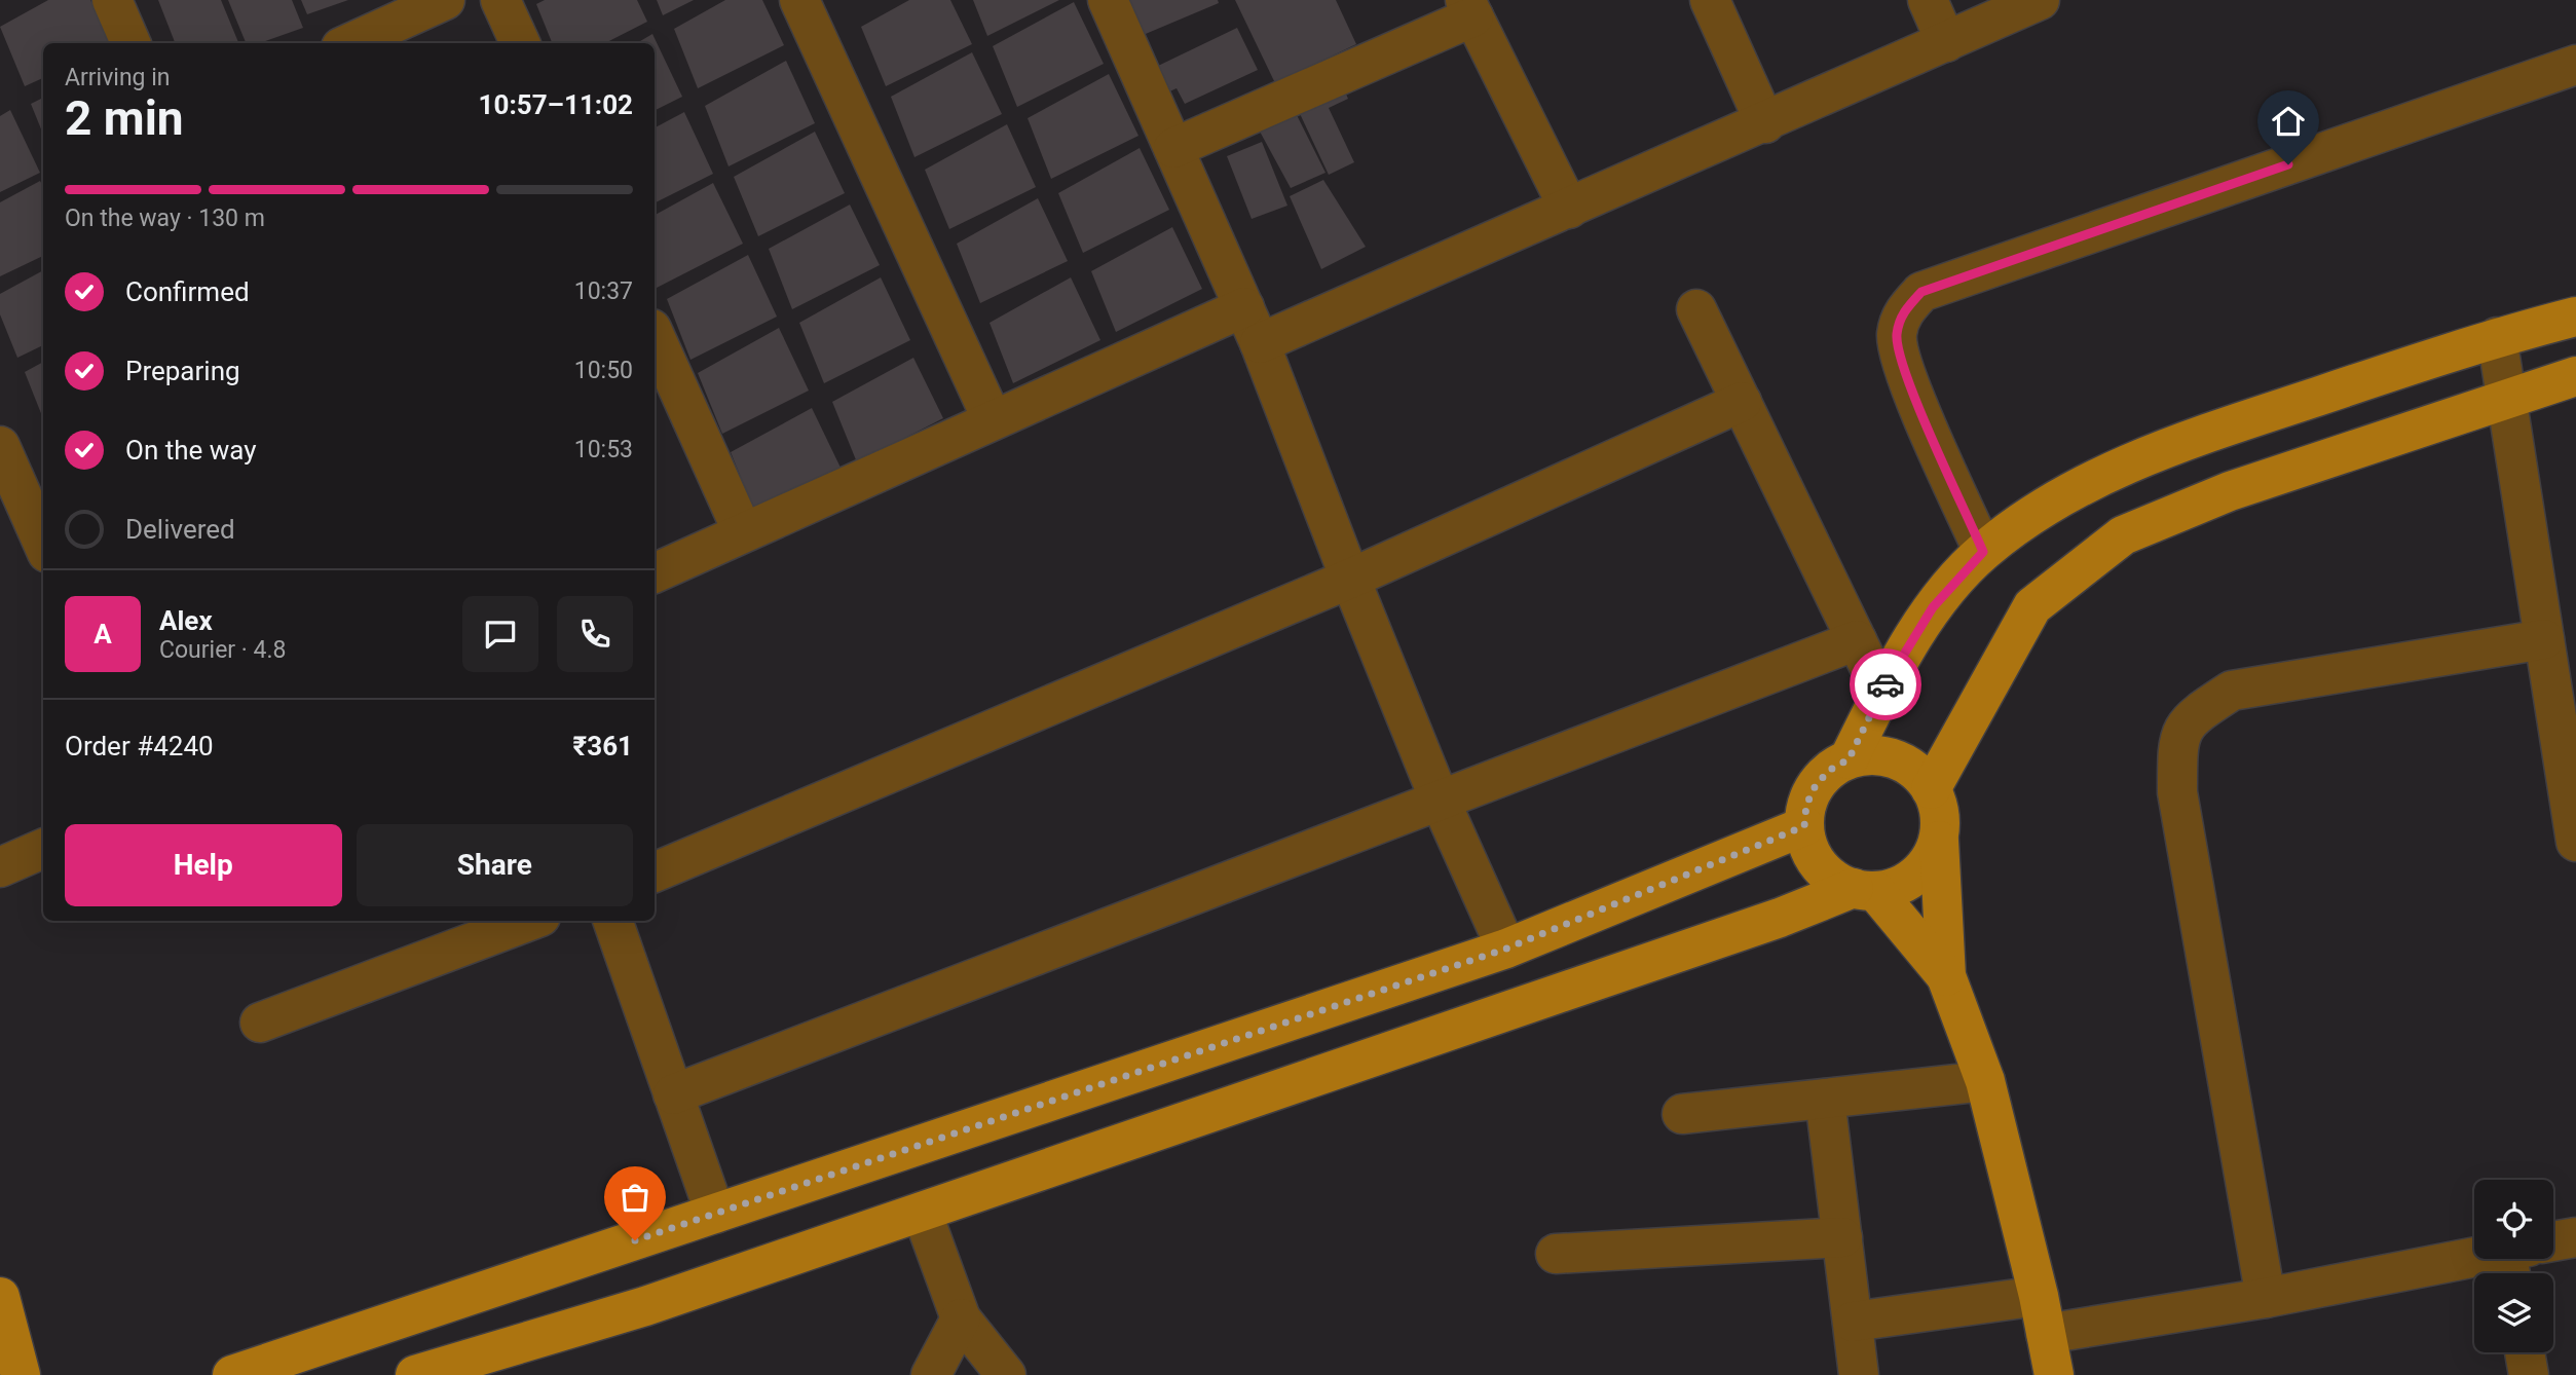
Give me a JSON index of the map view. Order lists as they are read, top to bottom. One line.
{"page":{"heading":["2 min","Arriving in","10:57–11:02"],"panel":["Alex","Courier · 4.8","Order #4240","₹361"],"bar":"On the way · 130 m","list":[["Confirmed","10:37"],["Preparing","10:50"],["On the way","10:53"],"Delivered"],"round":"A","buttons":["Help","Share"]}}
